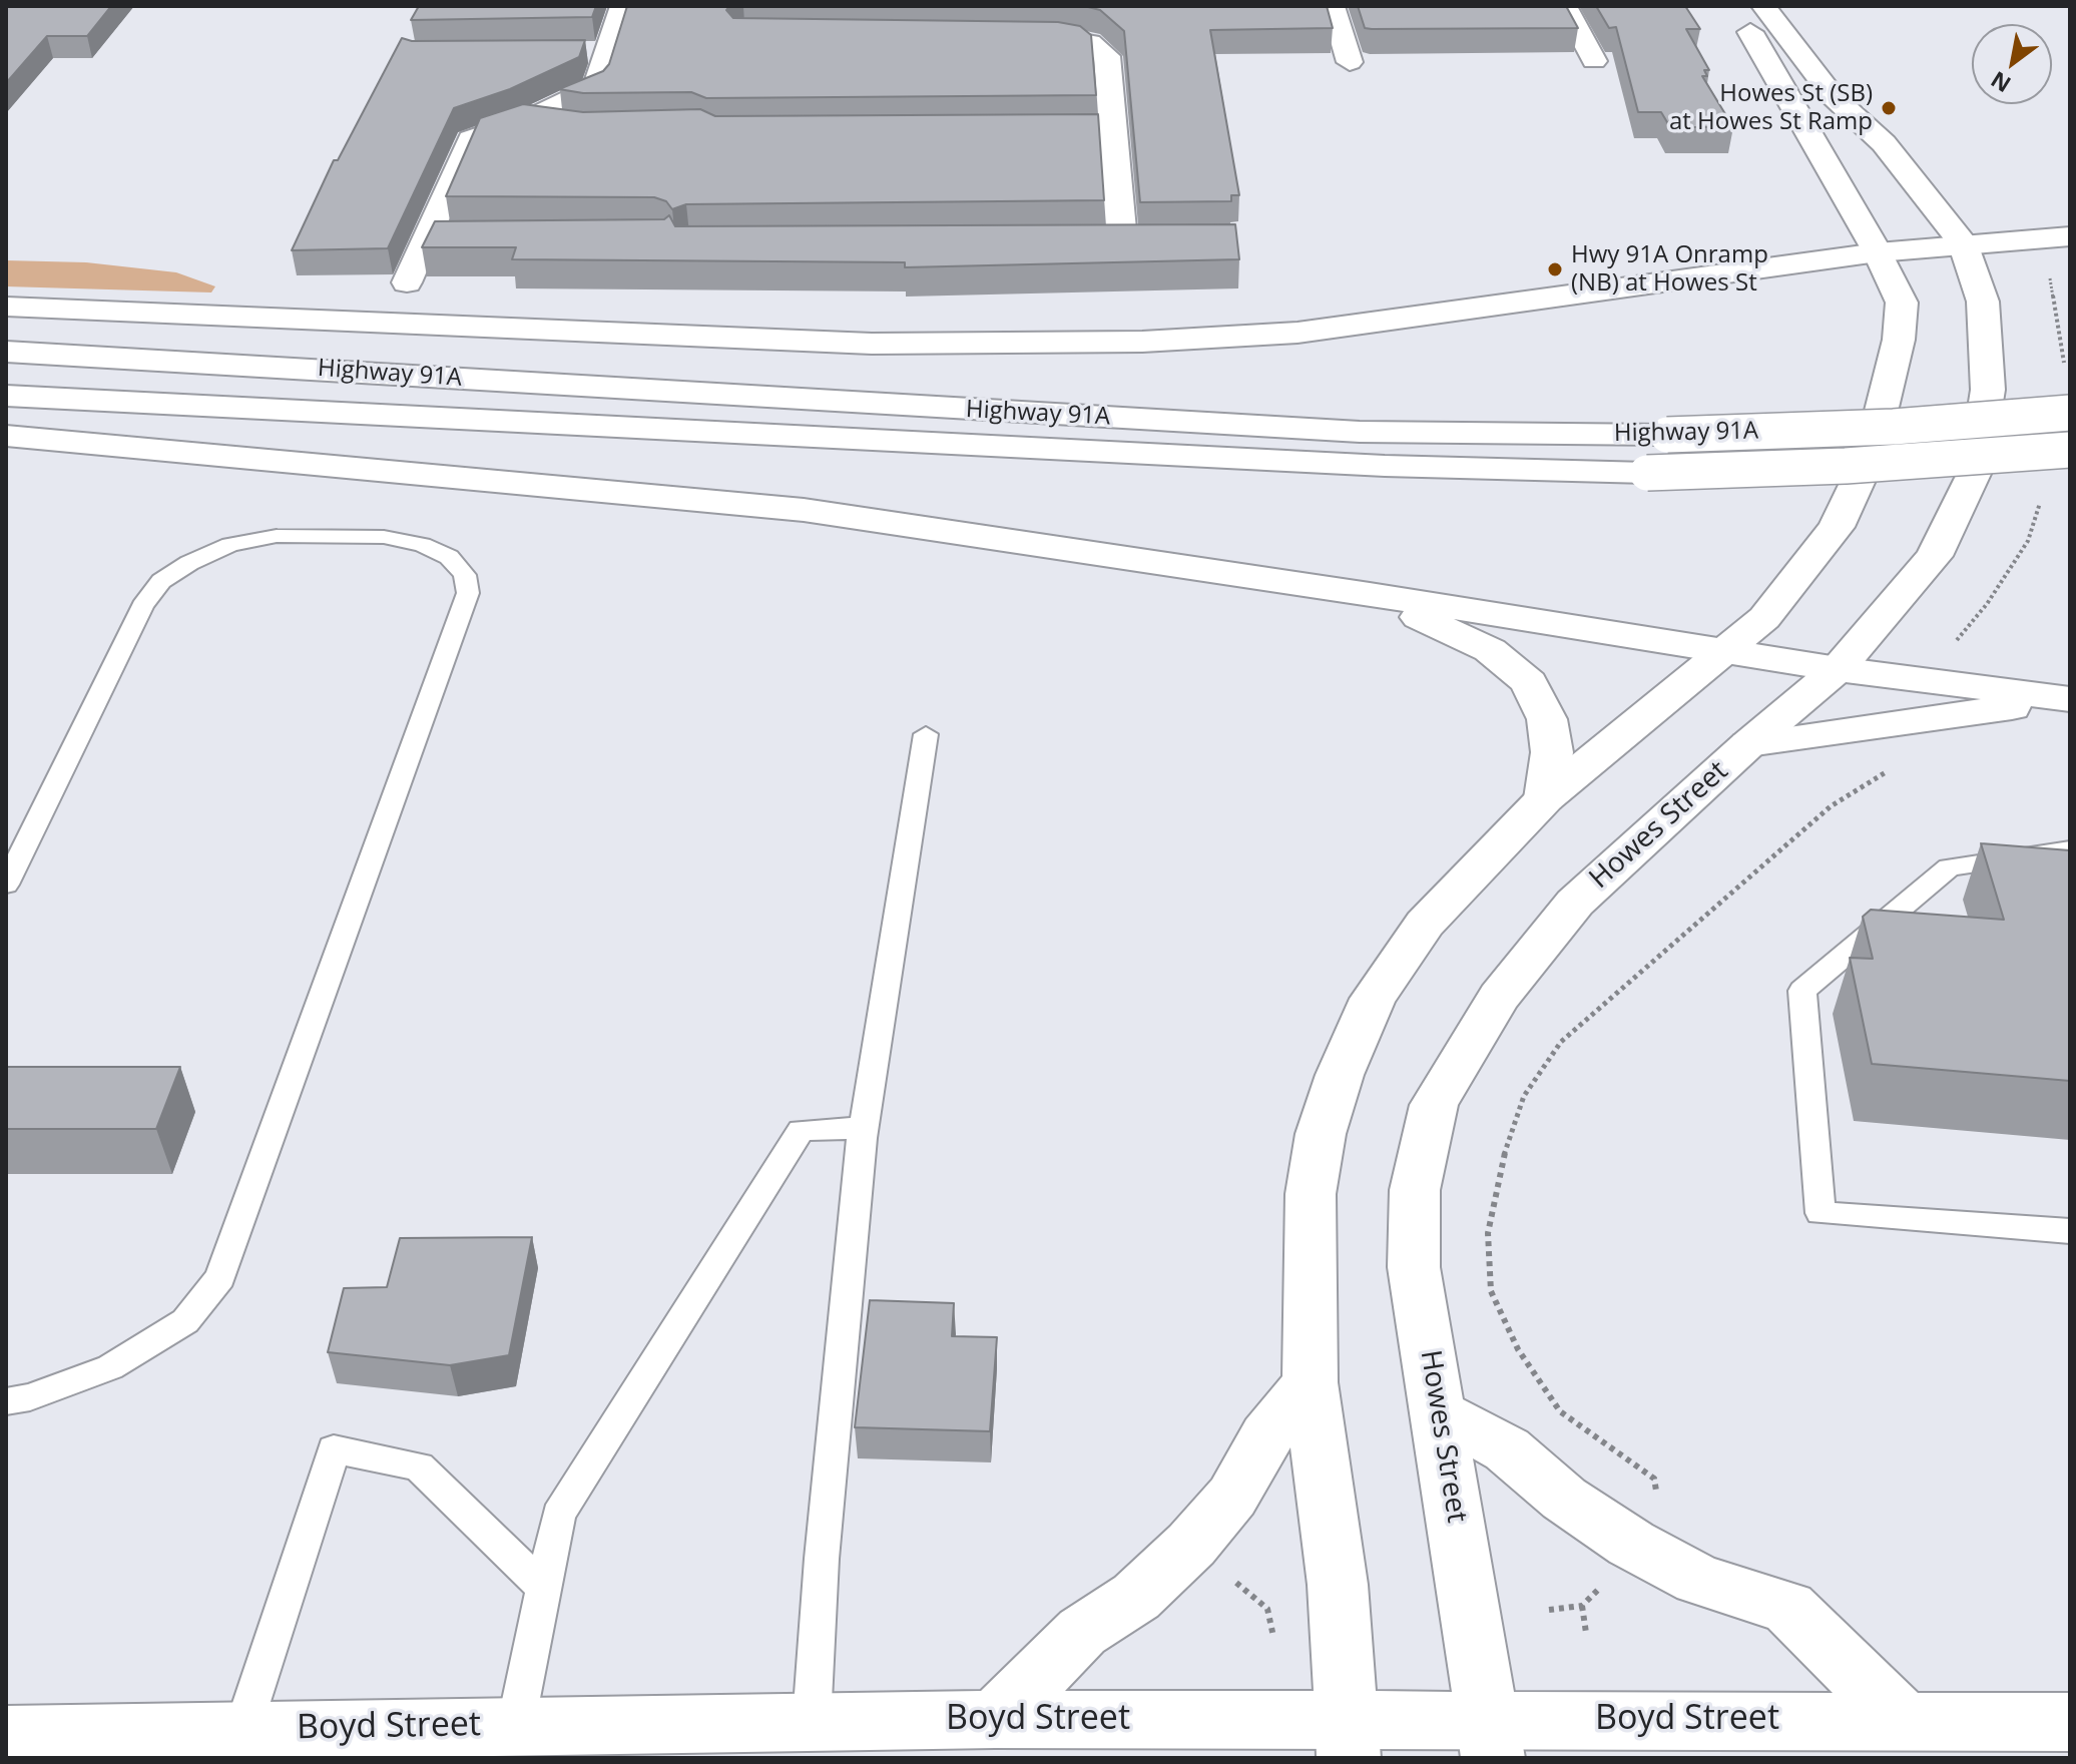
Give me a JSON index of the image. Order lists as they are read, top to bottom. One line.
{"streets":{"main road":["Highway 91A","Howes Street","Boyd Street"]},"crossings":[["Howes Street","Boyd Street"]],"places":["Howes St (SB) at Howes St Ramp","Hwy 91A Onramp (NB) at Howes St"],"north":"bottom left"}
